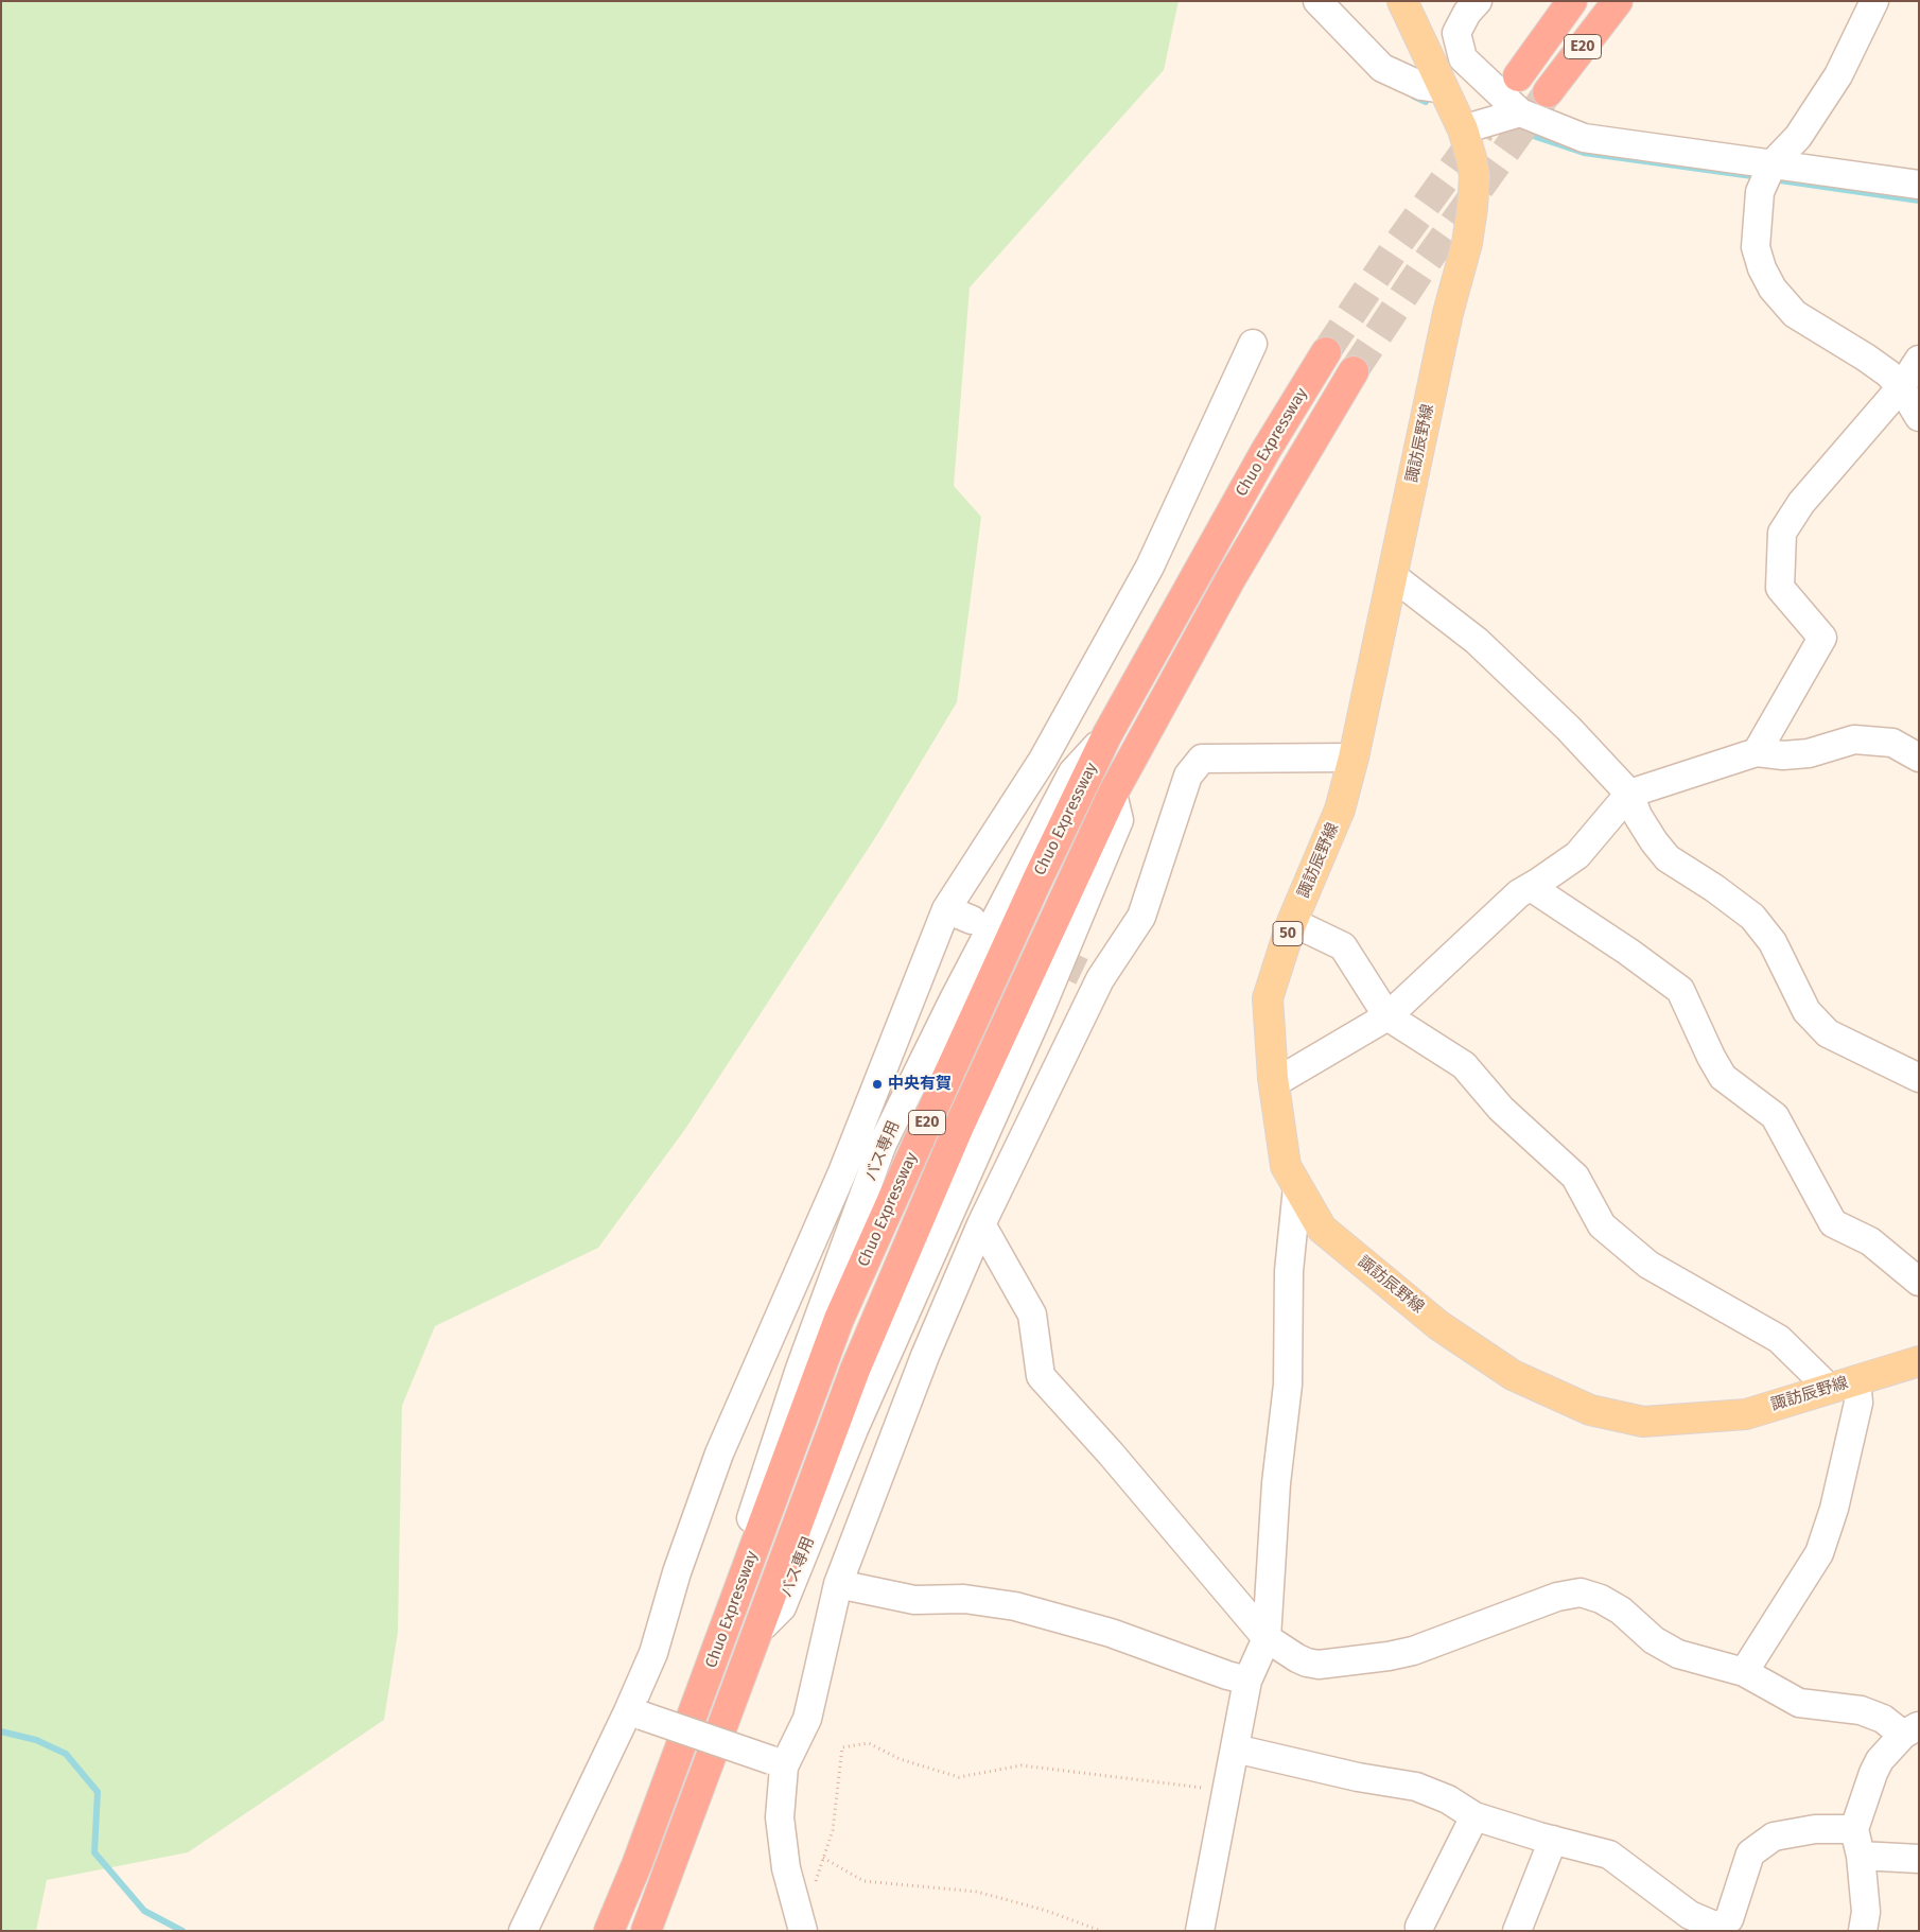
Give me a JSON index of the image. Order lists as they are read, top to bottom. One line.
{"streets":{"highway":["E20","Chuo Expressway"],"main road":["諏訪辰野線","50"]},"places":["中央有賀"]}
